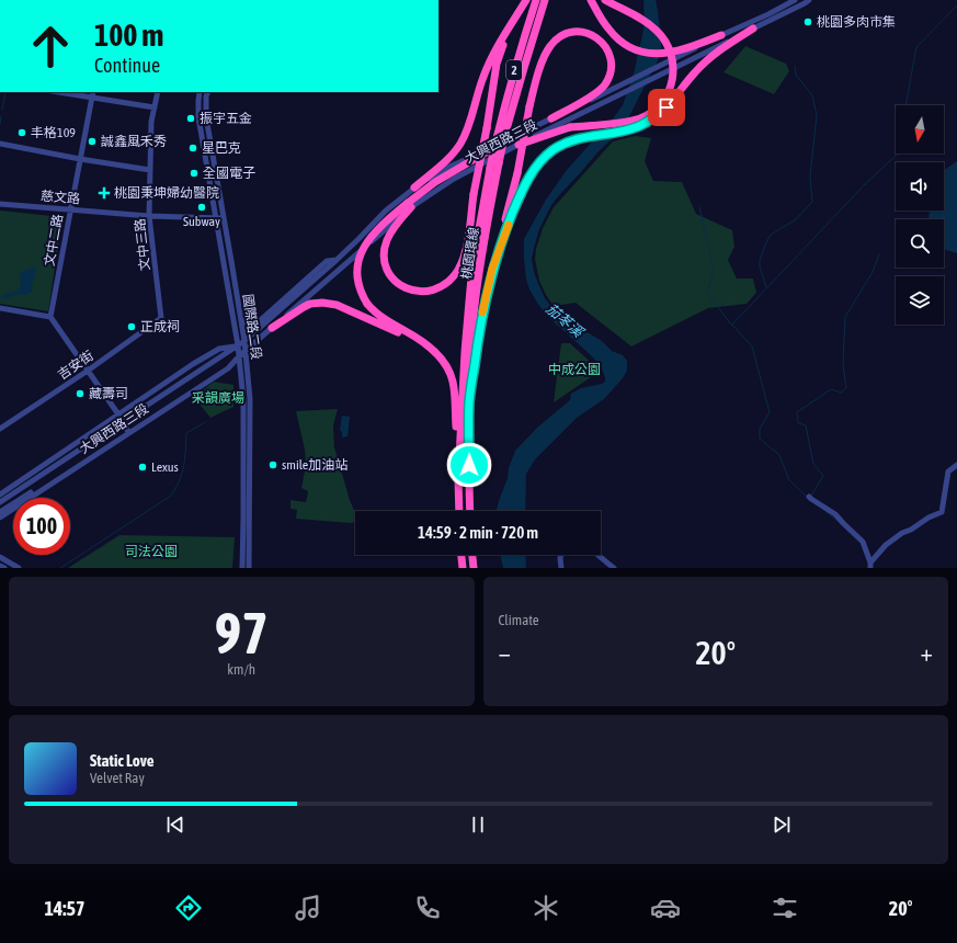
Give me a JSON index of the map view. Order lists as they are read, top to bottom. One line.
{"streets":{"highway":["2","桃園環線"],"street":["大興西路三段","慈文路","文中二路","文中三路","國際路二段","吉安街"]},"crossings":[["大興西路三段","桃園環線"],["大興西路三段","國際路二段"],["慈文路","文中二路"],["慈文路","文中三路"],["慈文路","國際路二段"],["文中三路","吉安街"]],"water":["茄苳溪"],"parks":["中成公園","采韻廣場","司法公園"],"places":{"other":["桃園多肉市集","振宇五金","丰格109","誠鑫風禾秀","星巴克","全國電子","Subway","正成祠","藏壽司","smile加油站","Lexus"],"health":["桃園秉坤婦幼醫院"]},"north":"bottom","page":{"turn":["100 m","Continue"],"limit":"100","trip":"14:59 · 2 min · 720 m","tile":[["97","km/h"],"Climate"],"heat":["−","20°","+"],"song":["Static Love","Velvet Ray"],"tabs":["14:57","20°"]}}
